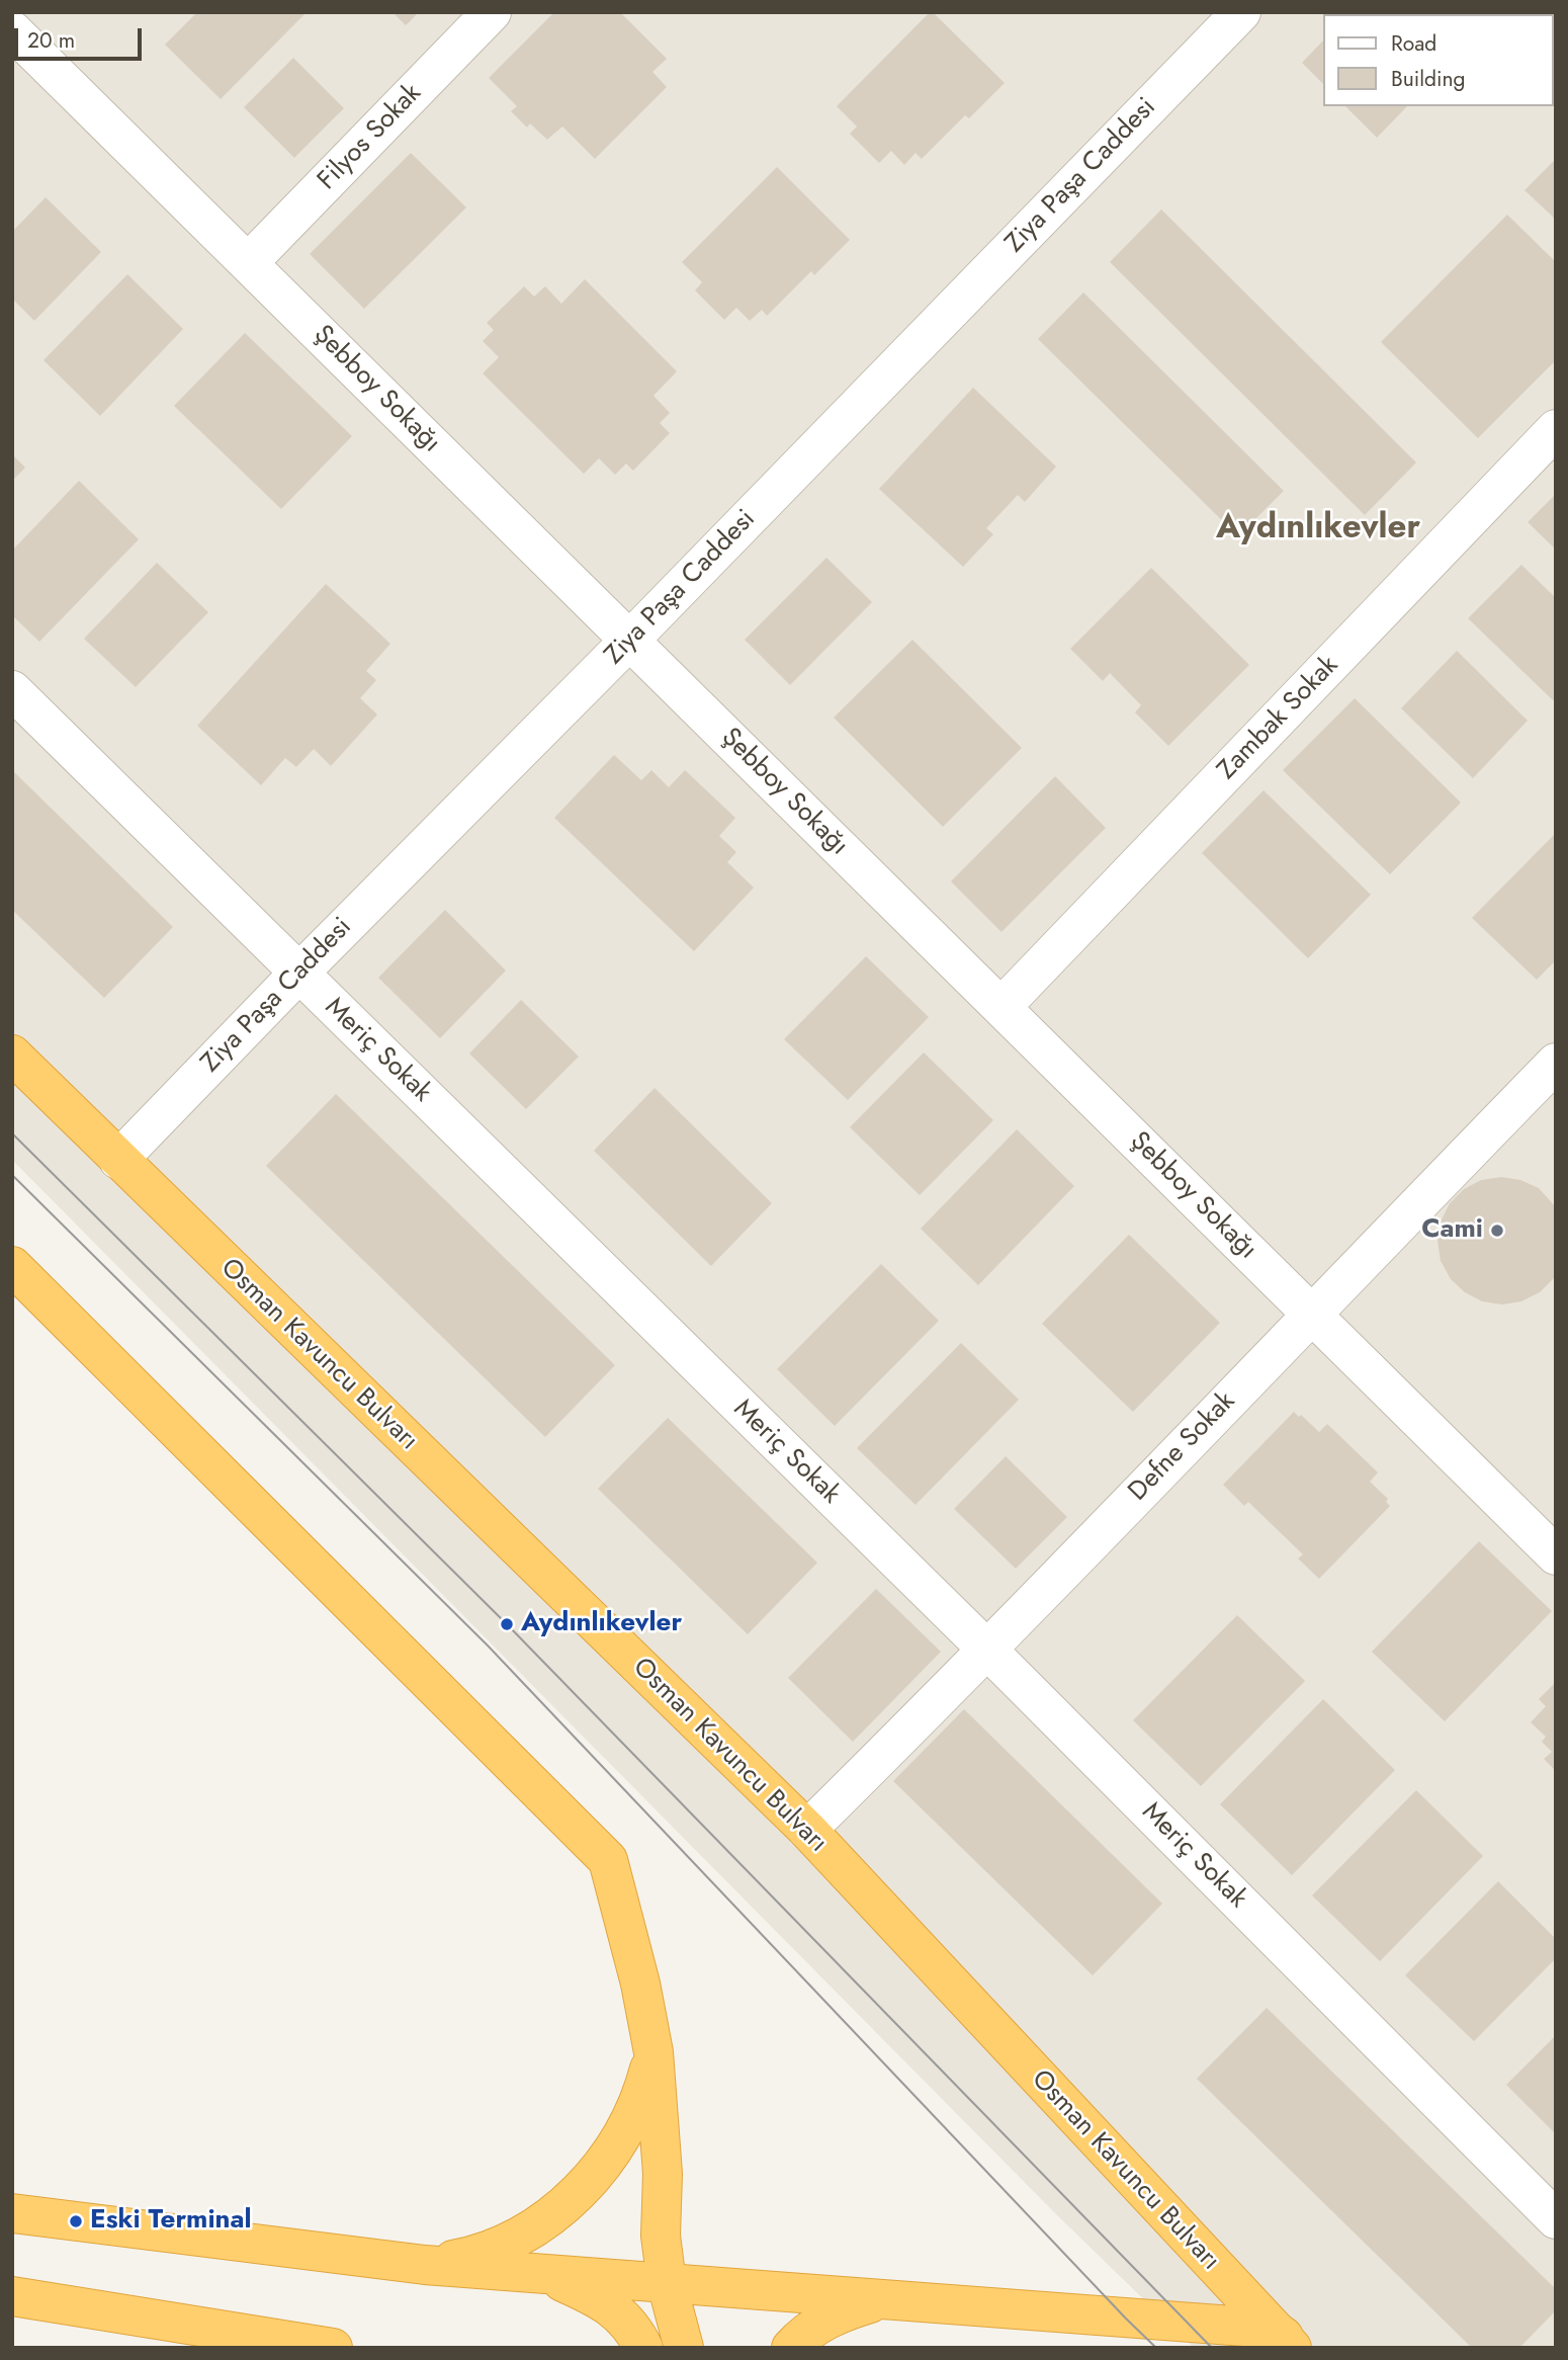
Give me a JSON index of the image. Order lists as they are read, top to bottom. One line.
{"streets":{"highway":["Osman Kavuncu Bulvarı"],"street":["Filyos Sokak","Ziya Paşa Caddesi","Şebboy Sokağı","Zambak Sokak","Meriç Sokak","Defne Sokak"]},"crossings":[["Filyos Sokak","Şebboy Sokağı"],["Ziya Paşa Caddesi","Şebboy Sokağı"],["Ziya Paşa Caddesi","Meriç Sokak"],["Ziya Paşa Caddesi","Osman Kavuncu Bulvarı"],["Şebboy Sokağı","Zambak Sokak"],["Şebboy Sokağı","Defne Sokak"],["Meriç Sokak","Defne Sokak"],["Osman Kavuncu Bulvarı","Defne Sokak"]],"districts":["Aydınlıkevler"],"places":["Cami","Aydınlıkevler","Eski Terminal"],"legend":["Road","Building"],"scale_bar":"20 m"}
